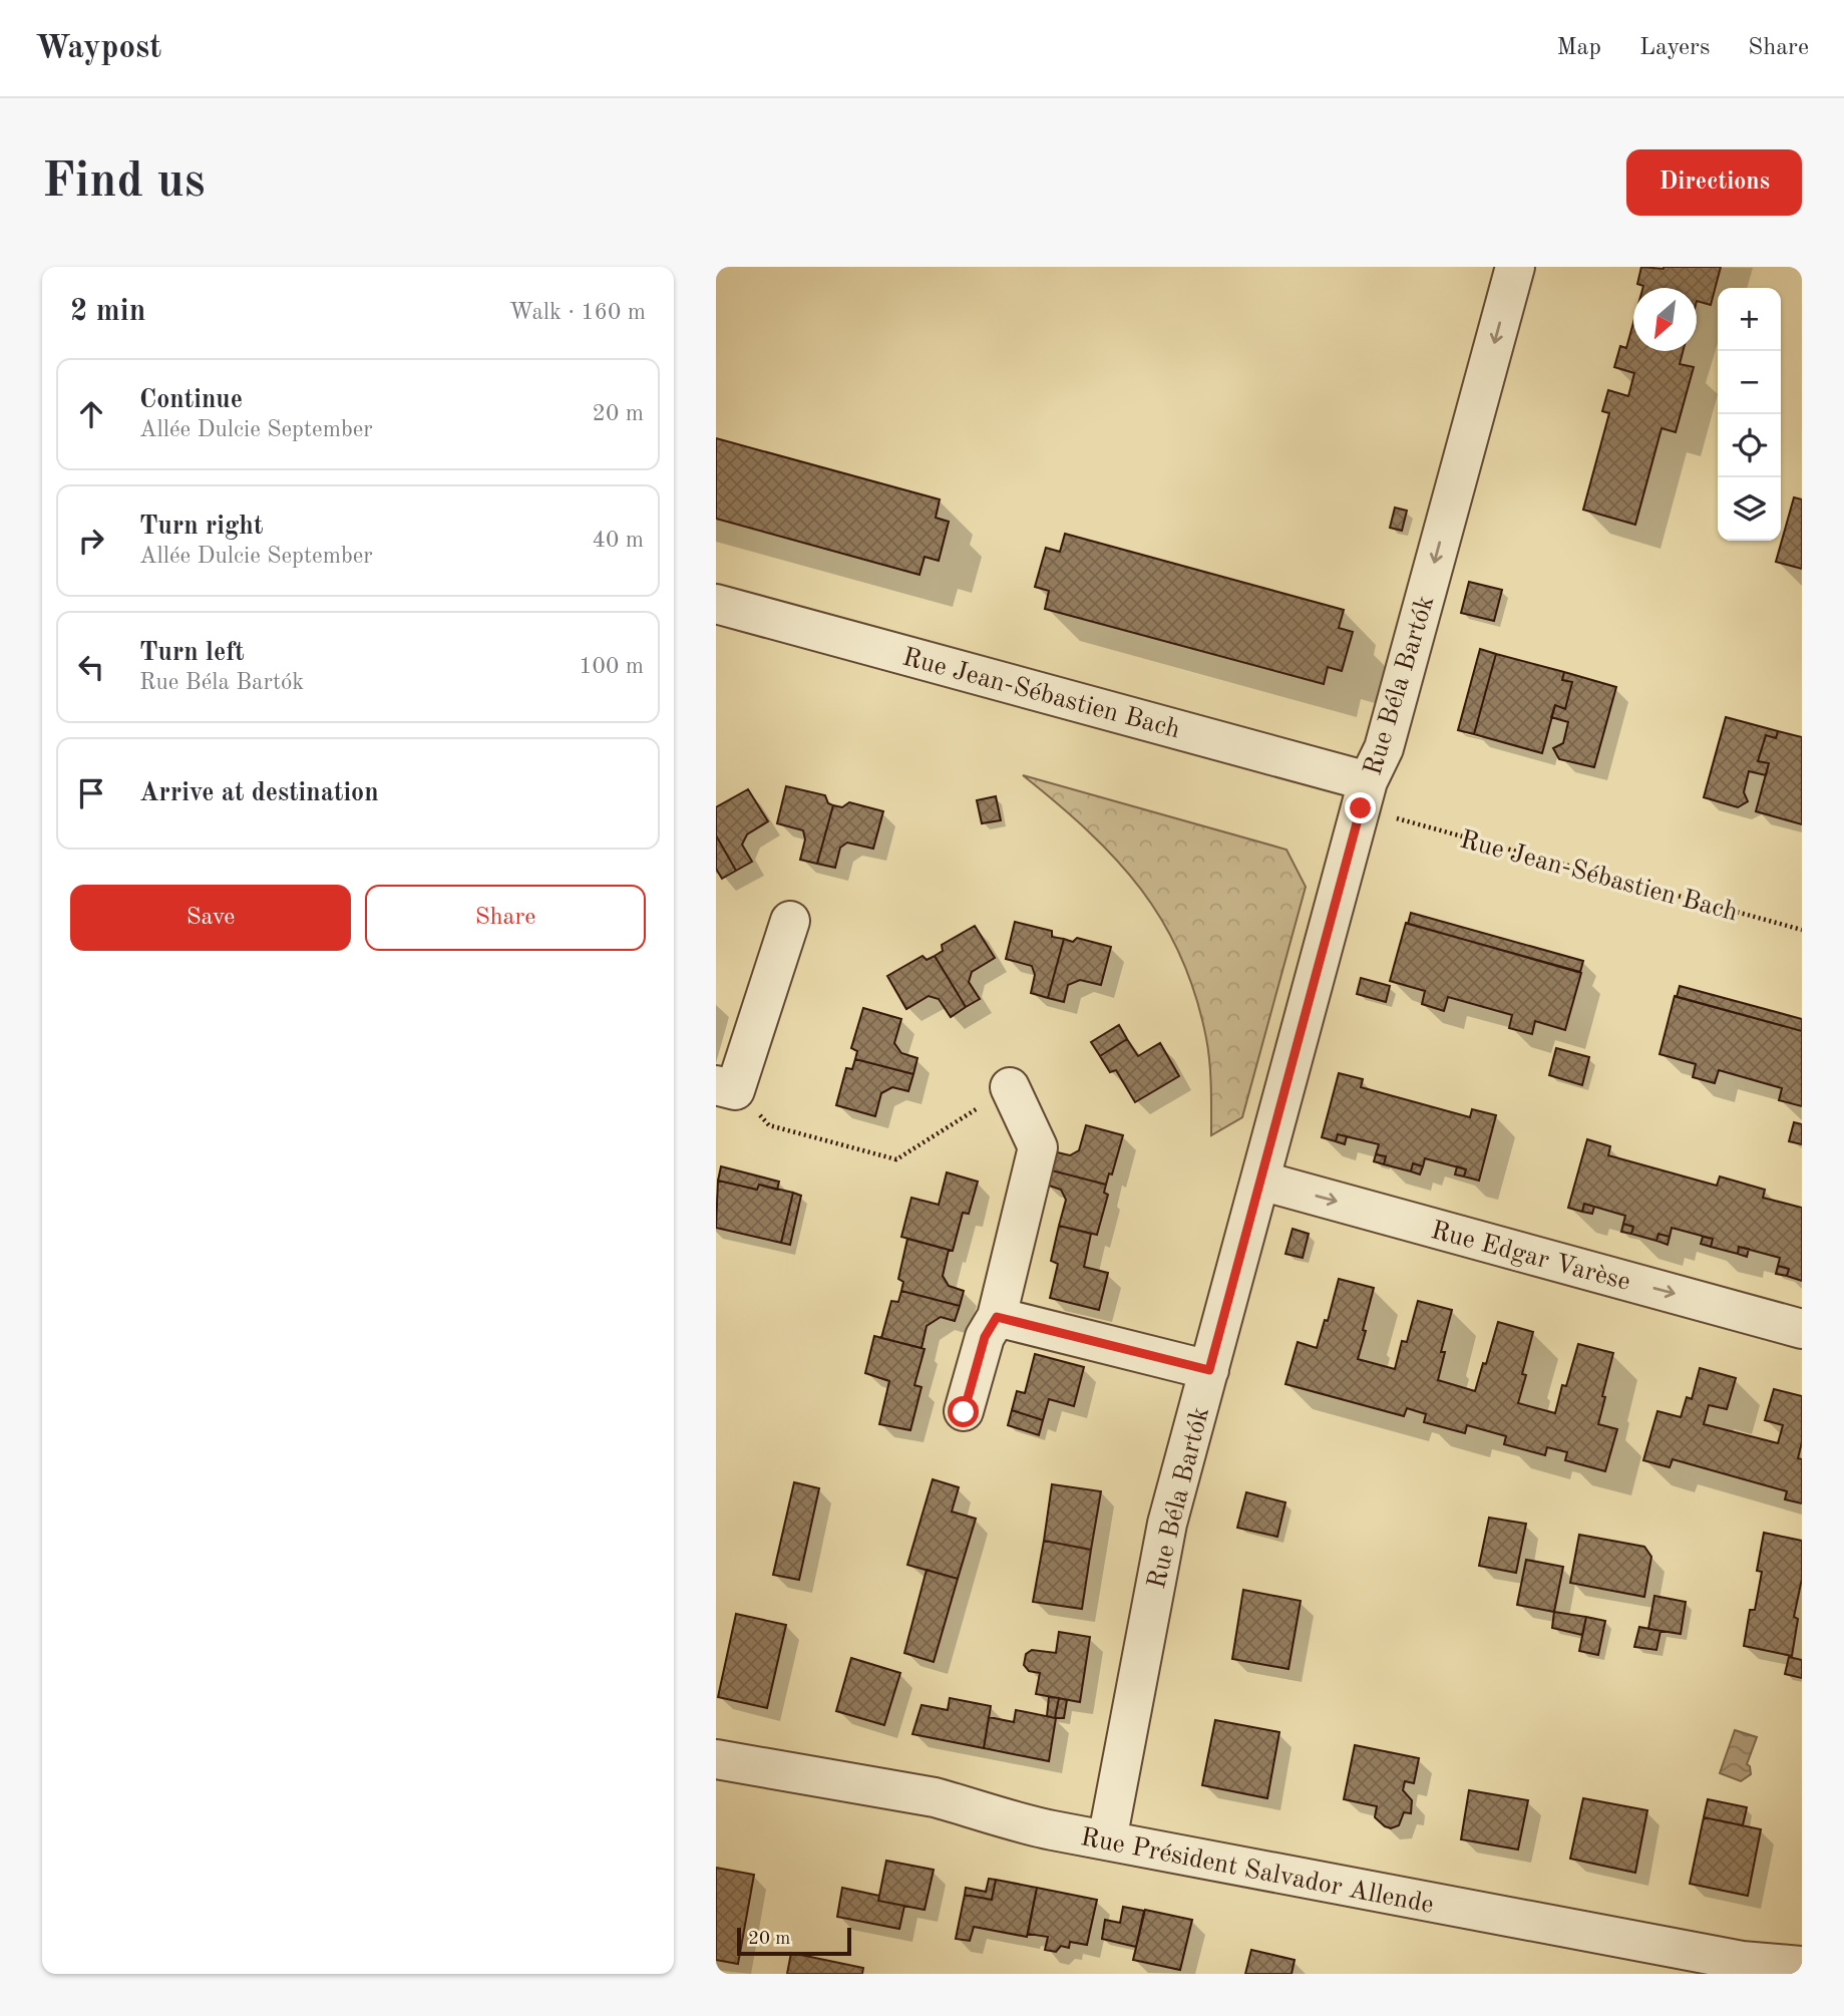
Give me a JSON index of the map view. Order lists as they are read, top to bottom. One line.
{"streets":{"street":["Rue Béla Bartók","Rue Jean-Sébastien Bach","Rue Edgar Varèse","Rue Président Salvador Allende"]},"crossings":[["Rue Béla Bartók","Rue Jean-Sébastien Bach"],["Rue Béla Bartók","Rue Edgar Varèse"],["Rue Béla Bartók","Rue Président Salvador Allende"]],"one_way":["Rue Edgar Varèse"],"scale_bar":"20 m","north":"bottom left","page":{"header":"Waypost","nav":["Map","Layers","Share"],"buttons":["Directions",["Save","Share"]],"title":"Find us","heading":["2 min","Walk · 160 m"],"map_buttons":["+","−"],"list":[["Continue","Allée Dulcie September","20 m"],["Turn right","Allée Dulcie September","40 m"],["Turn left","Rue Béla Bartók","100 m"],"Arrive at destination"],"scale":"20 m"}}
